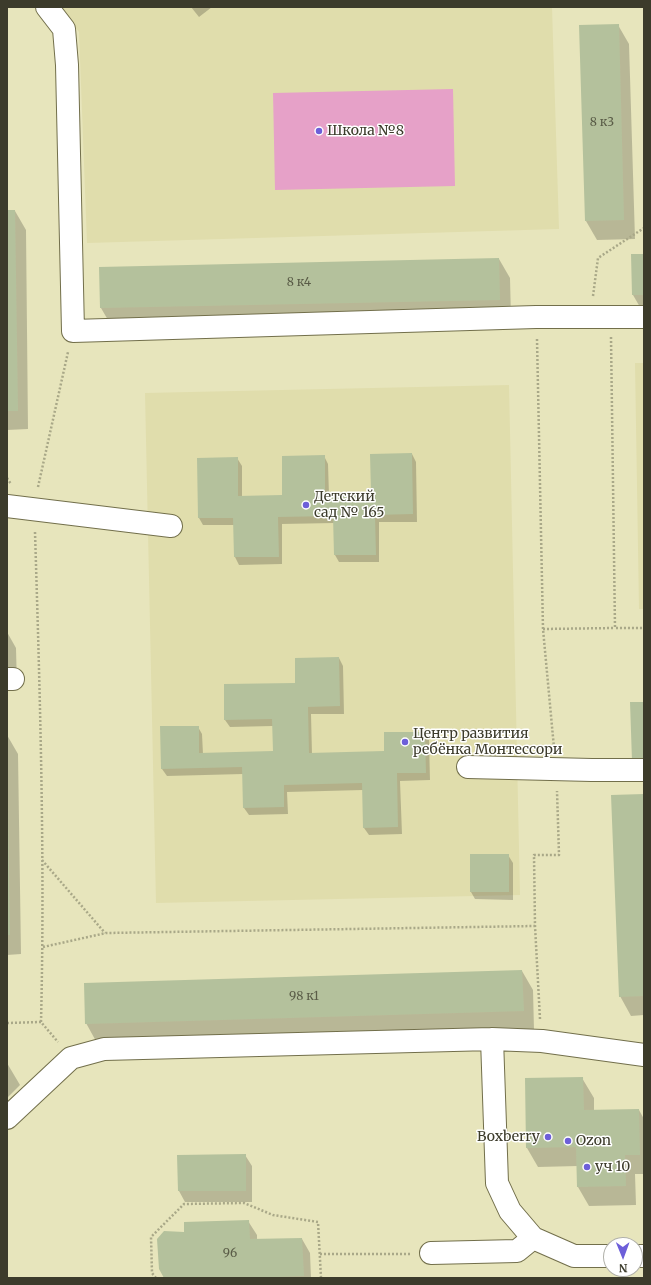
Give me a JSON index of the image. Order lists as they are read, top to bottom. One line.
{"places":["Школа №8","Детский сад № 165","Центр развития ребёнка Монтессори","Boxberry","Ozon","уч 10"],"house_numbers":["8 к3","8 к4","98 к1","96"],"north":"bottom"}
